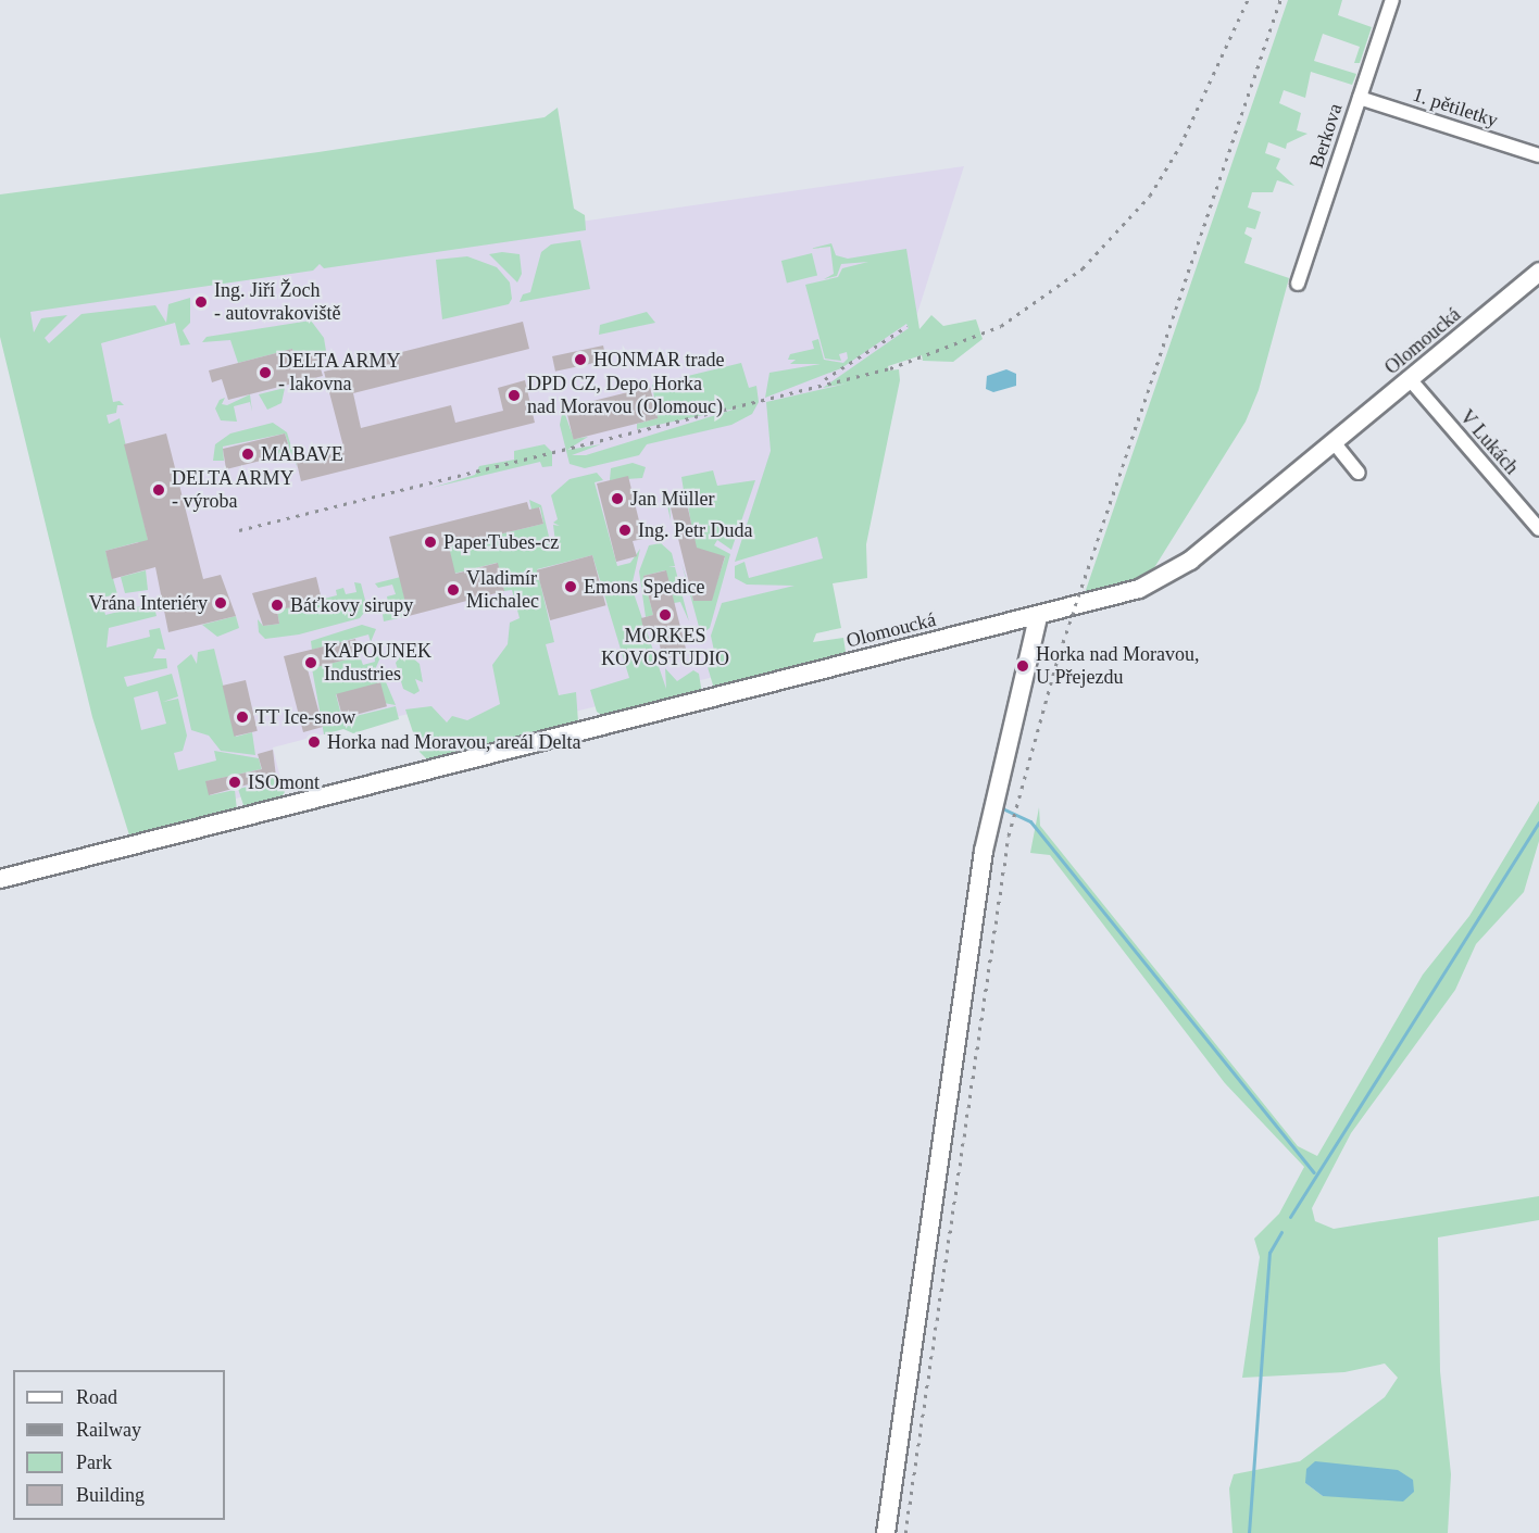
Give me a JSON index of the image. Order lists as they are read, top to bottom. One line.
{"streets":{"street":["1. pětiletky","Berkova","Olomoucká","V Lukách"]},"crossings":[["1. pětiletky","Berkova"],["Olomoucká","V Lukách"]],"places":["Ing. Jiří Žoch - autovrakoviště","HONMAR trade","DELTA ARMY - lakovna","DPD CZ, Depo Horka nad Moravou (Olomouc)","MABAVE","DELTA ARMY - výroba","Jan Müller","Ing. Petr Duda","PaperTubes-cz","Emons Spedice","Vladimír Michalec","Vrána Interiéry","Báťkovy sirupy","MORKES KOVOSTUDIO","KAPOUNEK Industries","Horka nad Moravou, U Přejezdu","TT Ice-snow","Horka nad Moravou, areál Delta","ISOmont"],"legend":["Road","Railway","Park","Building"]}
